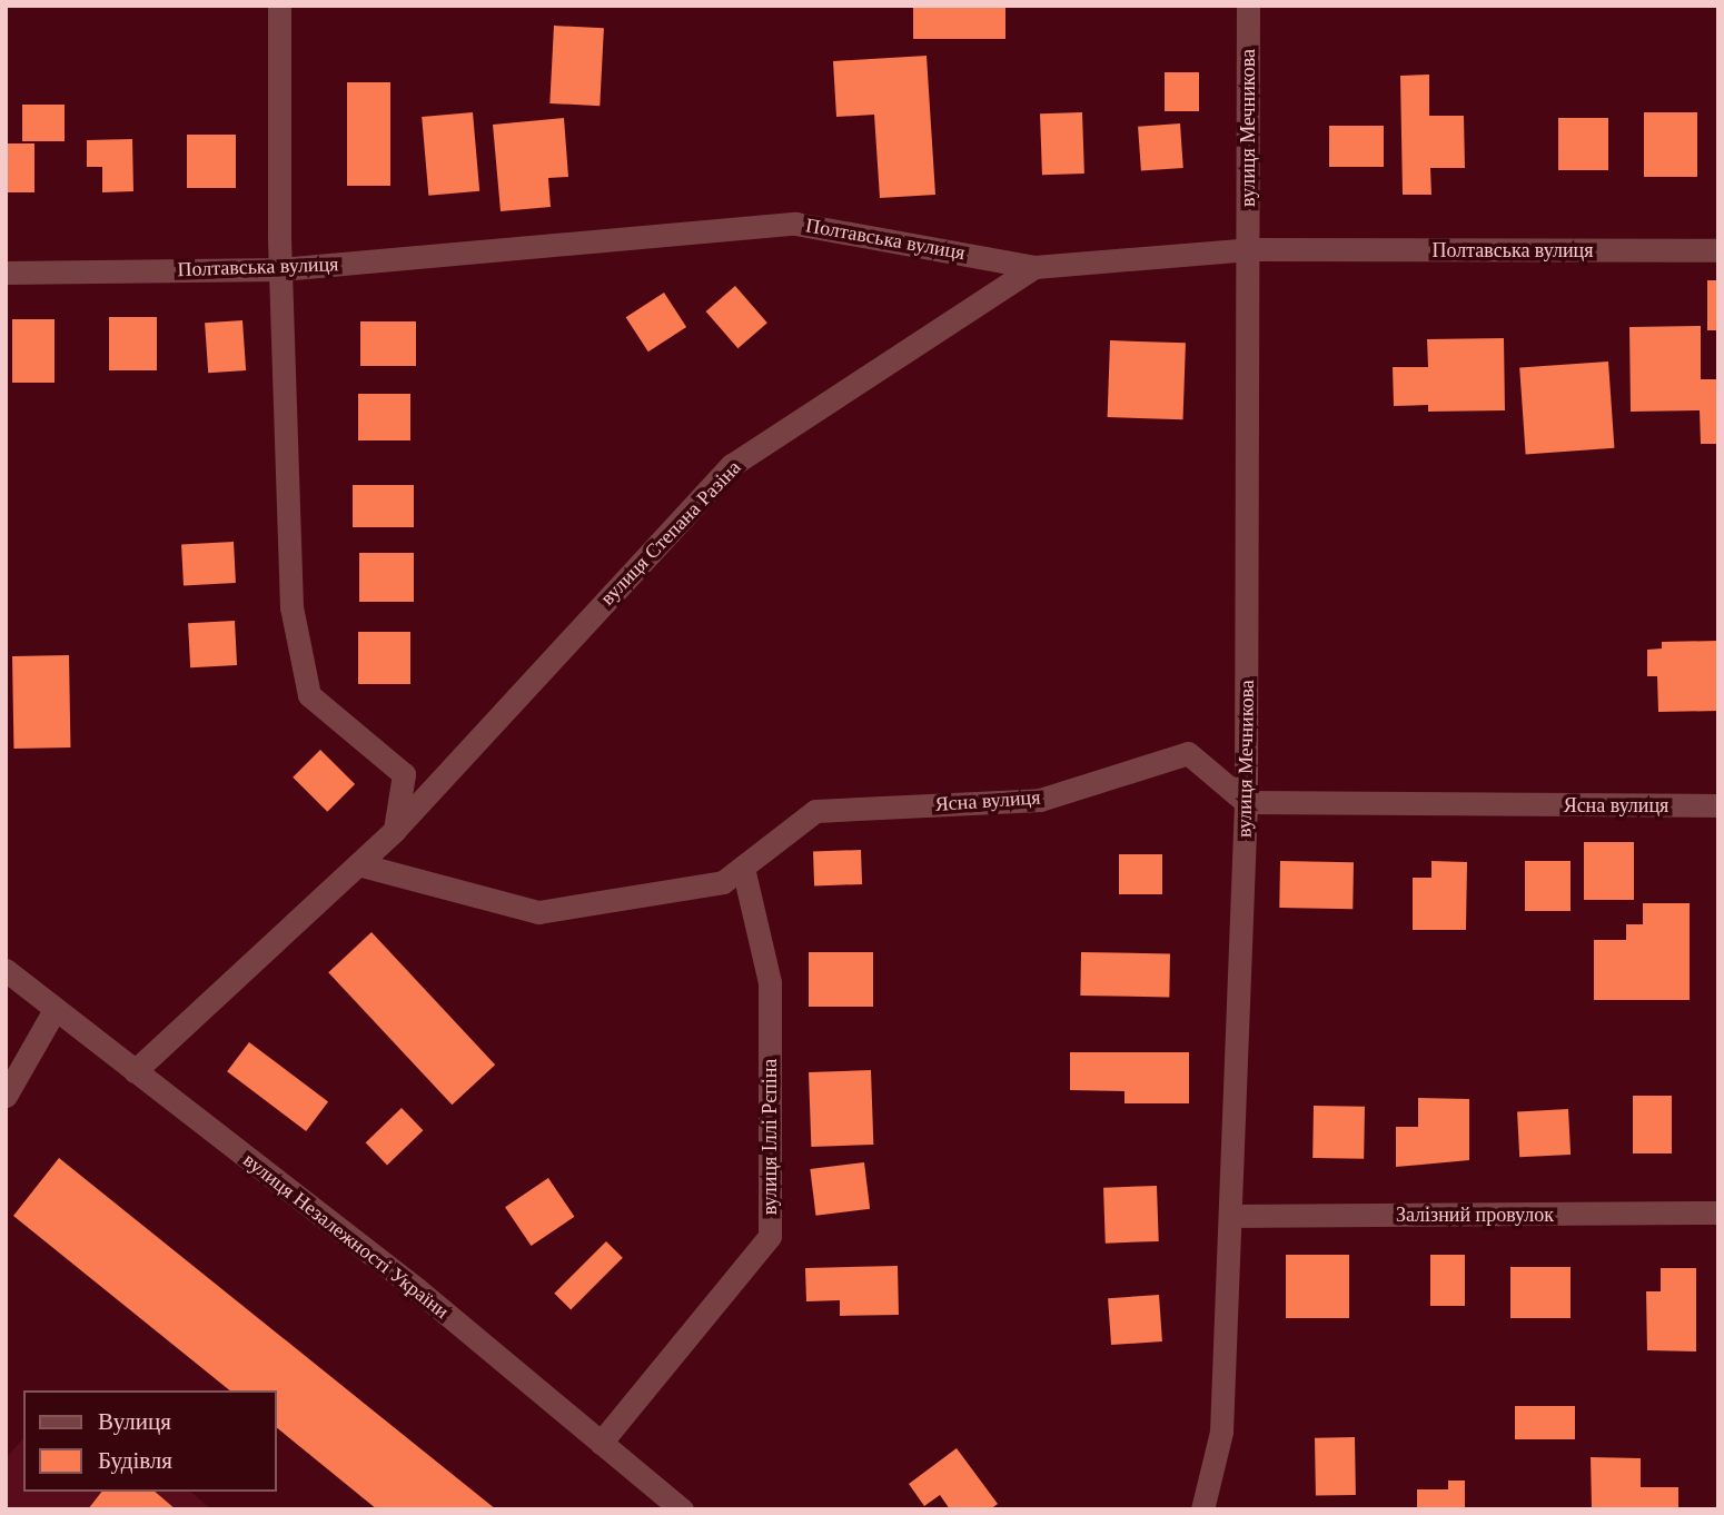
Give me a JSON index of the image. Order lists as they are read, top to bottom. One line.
{"streets":{"street":["вулиця Мечникова","Полтавська вулиця","вулиця Степана Разіна","Ясна вулиця","вулиця Іллі Рєпіна","Залізний провулок","вулиця Незалежності України"]},"crossings":[["вулиця Мечникова","Полтавська вулиця"],["вулиця Мечникова","Ясна вулиця"],["вулиця Мечникова","Залізний провулок"],["Полтавська вулиця","вулиця Степана Разіна"],["вулиця Степана Разіна","Ясна вулиця"],["вулиця Степана Разіна","вулиця Незалежності України"],["Ясна вулиця","вулиця Іллі Рєпіна"],["вулиця Іллі Рєпіна","вулиця Незалежності України"]],"legend":["Вулиця","Будівля"]}
